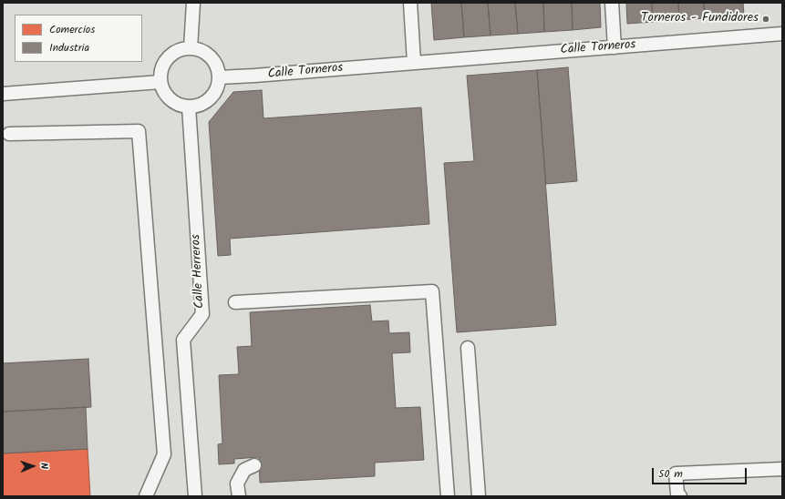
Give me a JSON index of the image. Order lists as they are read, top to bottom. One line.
{"streets":{"street":["Calle Torneros","Calle Herreros"]},"crossings":[["Calle Torneros","Calle Herreros"]],"places":["Torneros - Fundidores"],"legend":["Comercios","Industria"],"scale_bar":"50 m","north":"right"}
